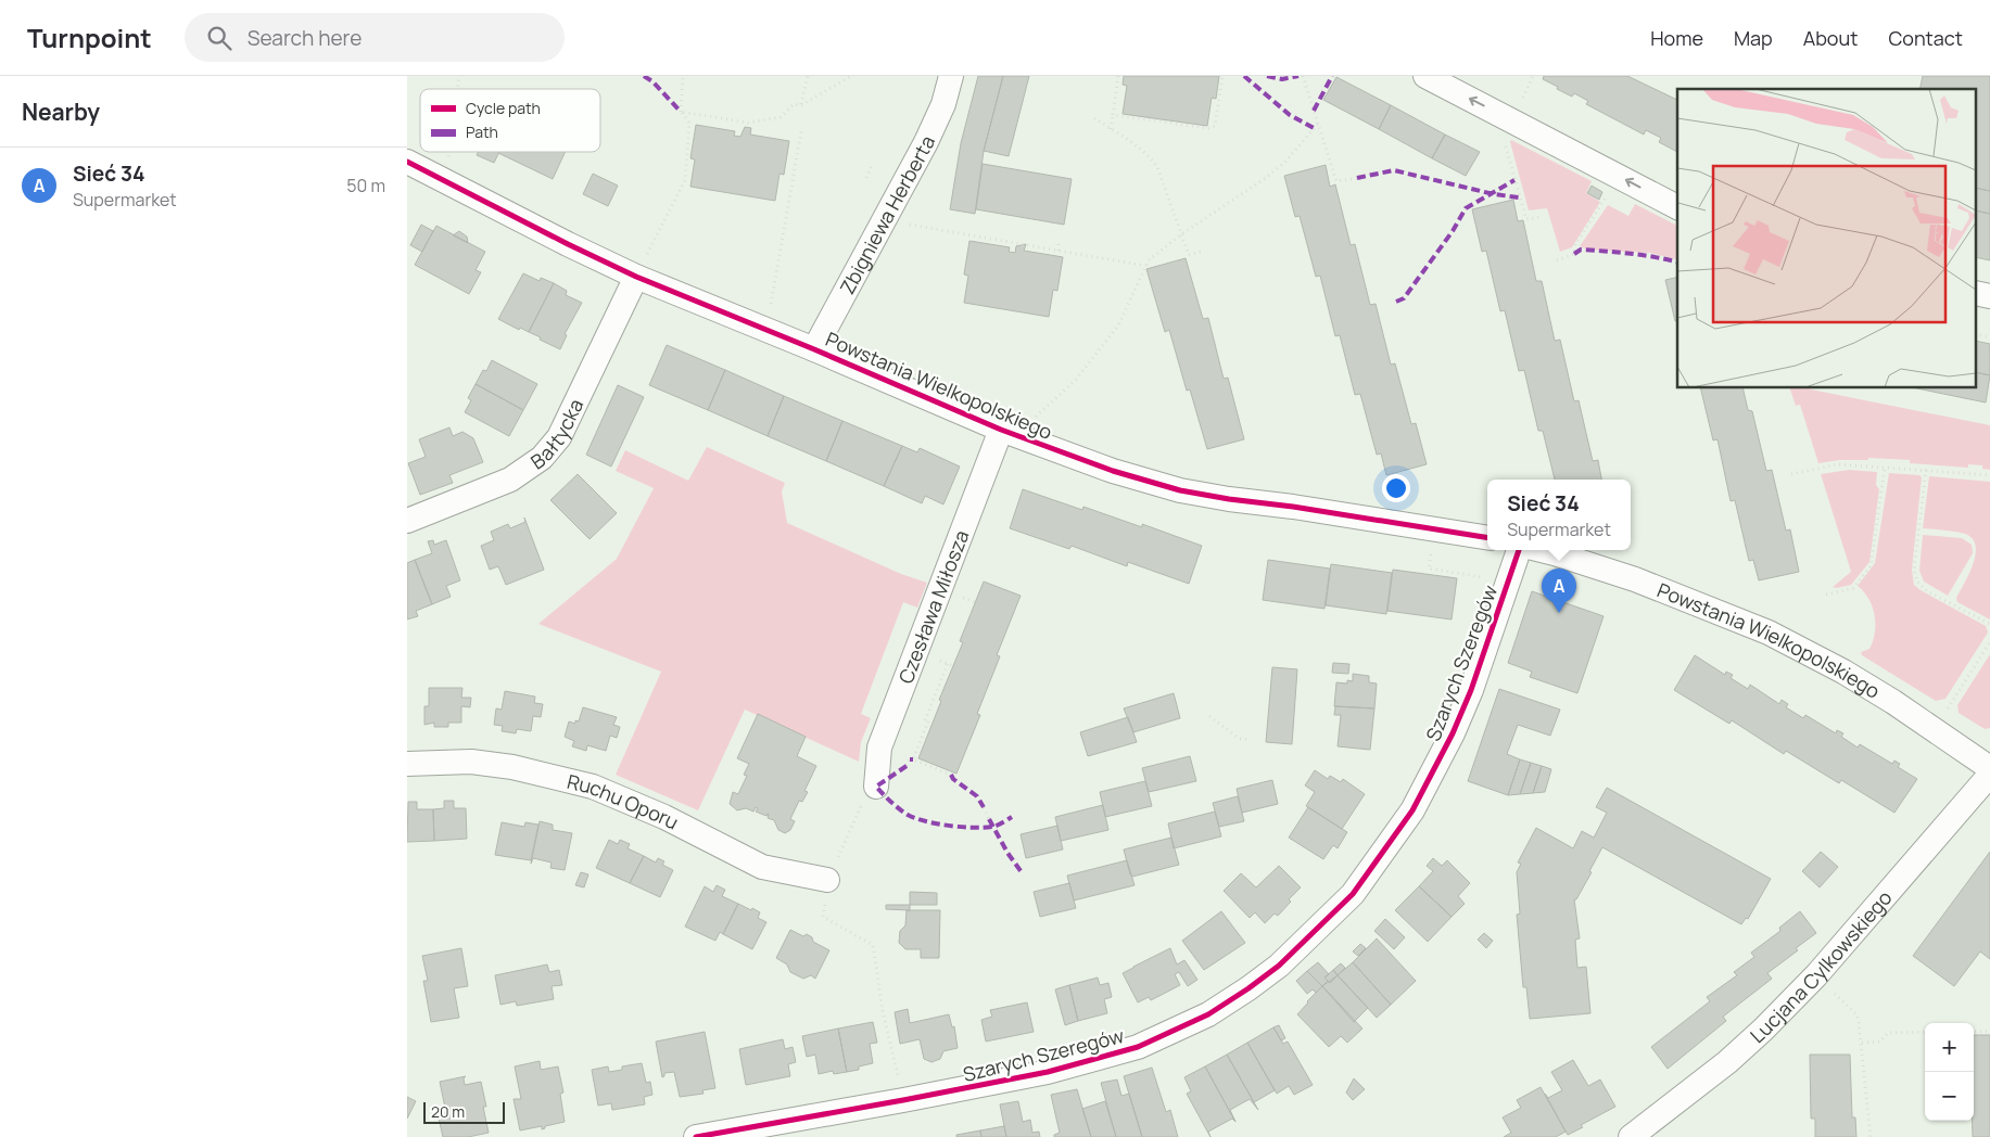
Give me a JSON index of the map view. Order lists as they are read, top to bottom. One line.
{"streets":{"street":["Zbigniewa Herberta","Powstania Wielkopolskiego","Bałtycka","Czesława Miłosza","Szarych Szeregów","Ruchu Oporu","Lucjana Cylkowskiego"]},"crossings":[["Zbigniewa Herberta","Powstania Wielkopolskiego"],["Powstania Wielkopolskiego","Bałtycka"],["Powstania Wielkopolskiego","Czesława Miłosza"]],"legend":["Cycle path","Path"],"scale_bar":"20 m","page":{"header":"Turnpoint","search":"Search here","nav":["Home","Map","About","Contact"],"heading":"Nearby","list":[{"mark":"A","name":"Sieć 34","note":"Supermarket","value":"50 m"}],"popup":["Sieć 34","Supermarket"],"pins":"A","map_buttons":["+","−"],"scale":"20 m"}}
